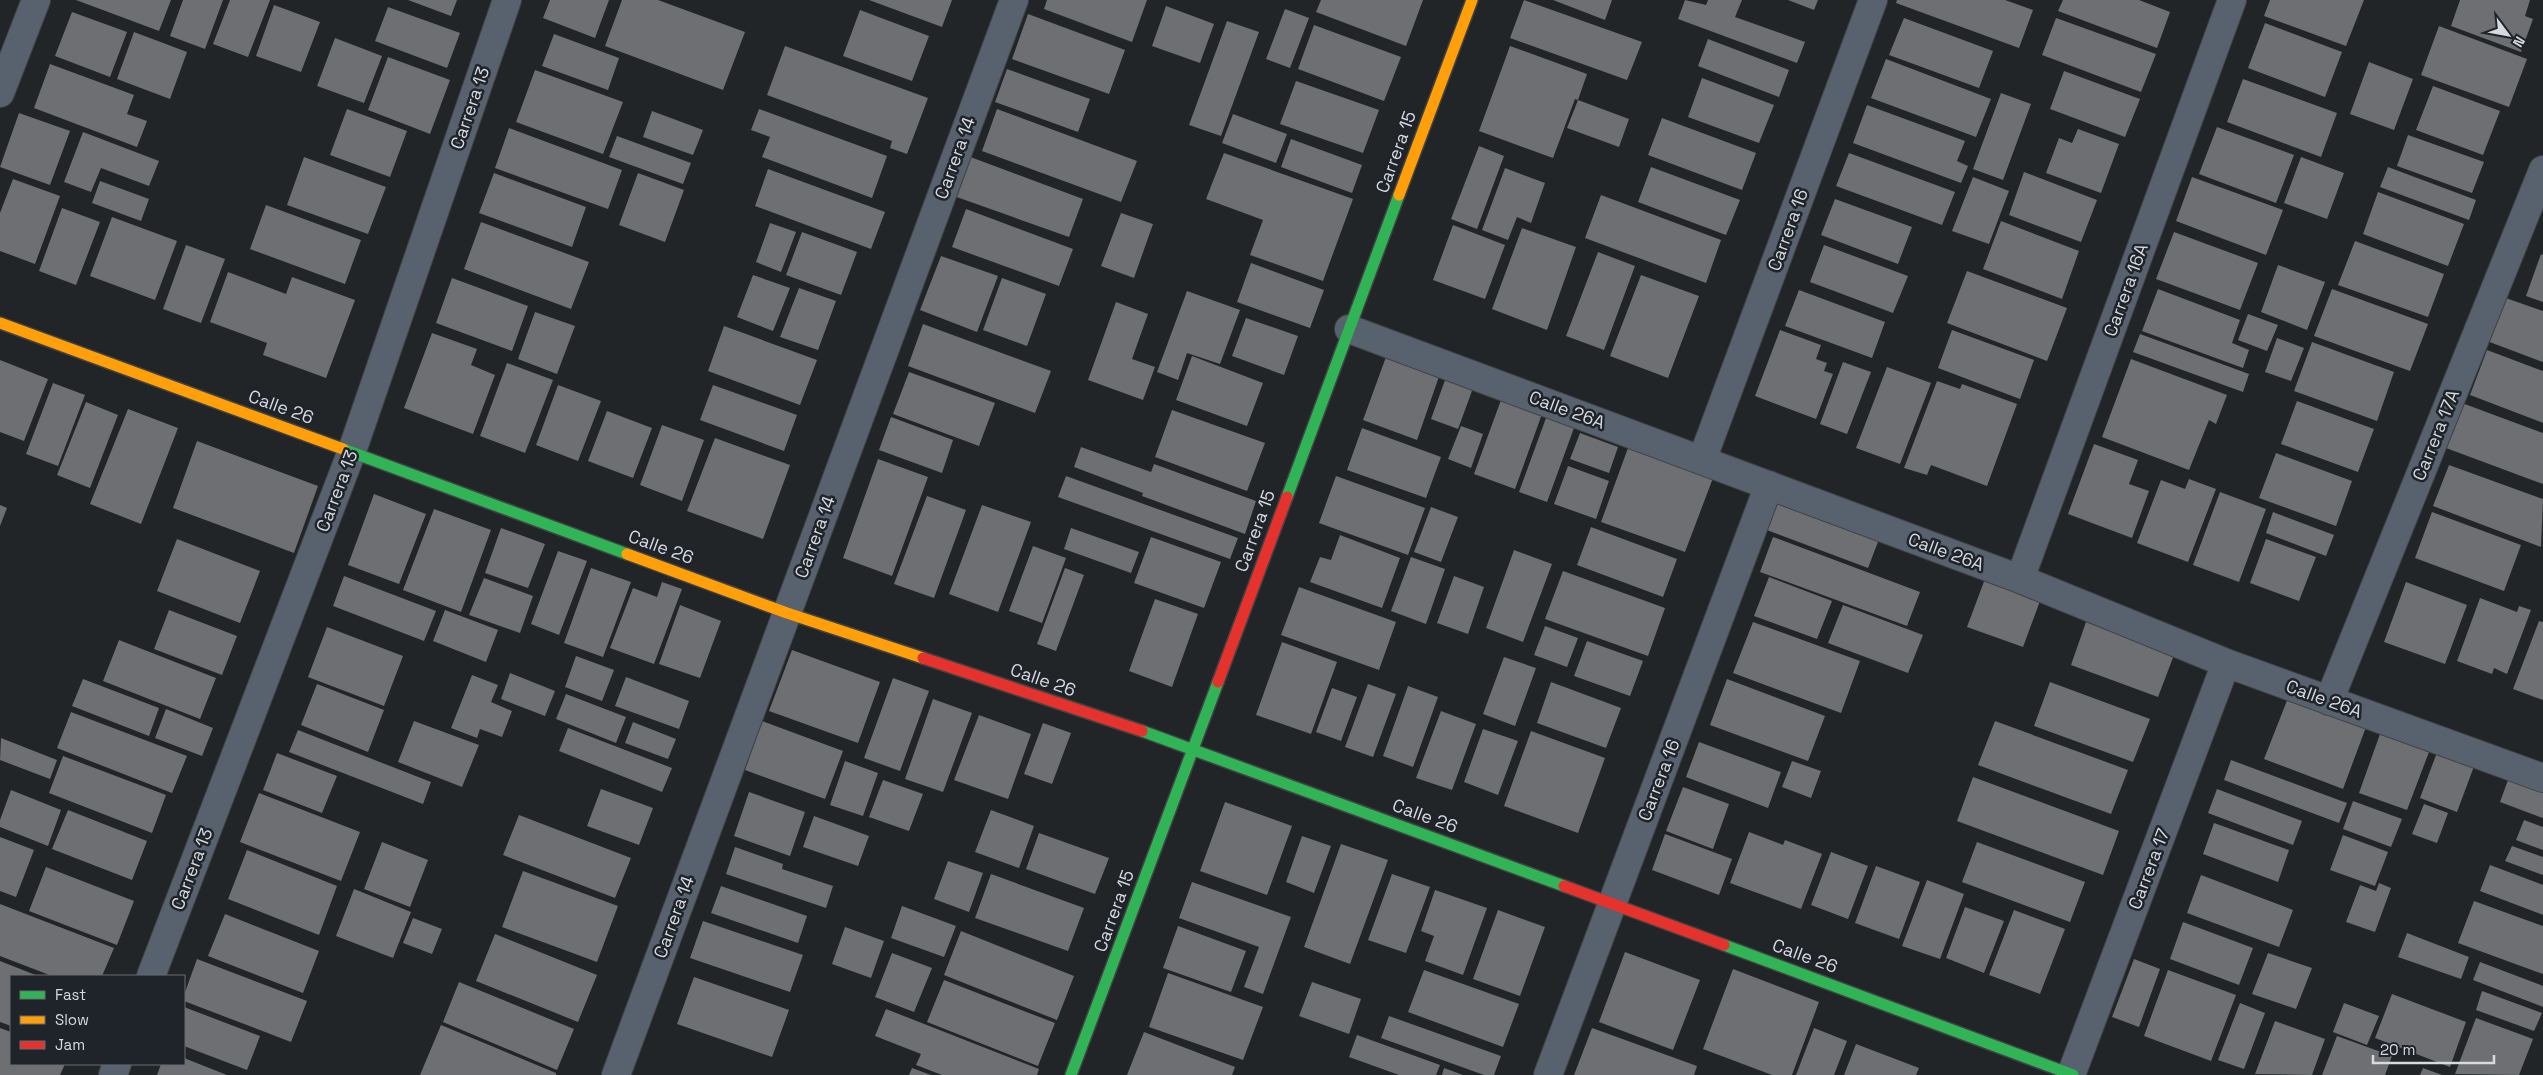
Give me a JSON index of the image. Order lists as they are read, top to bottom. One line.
{"streets":{"street":["Carrera 13","Carrera 15","Carrera 14","Carrera 16","Carrera 16A","Calle 26","Calle 26A","Carrera 17A","Carrera 17"]},"crossings":[["Carrera 13","Calle 26"],["Carrera 15","Calle 26"],["Carrera 15","Calle 26A"],["Carrera 14","Calle 26"],["Carrera 16","Calle 26"],["Carrera 16","Calle 26A"],["Carrera 16A","Calle 26A"],["Calle 26","Carrera 17"],["Calle 26A","Carrera 17A"],["Calle 26A","Carrera 17"]],"legend":["Fast","Slow","Jam"],"scale_bar":"20 m","north":"bottom right"}
